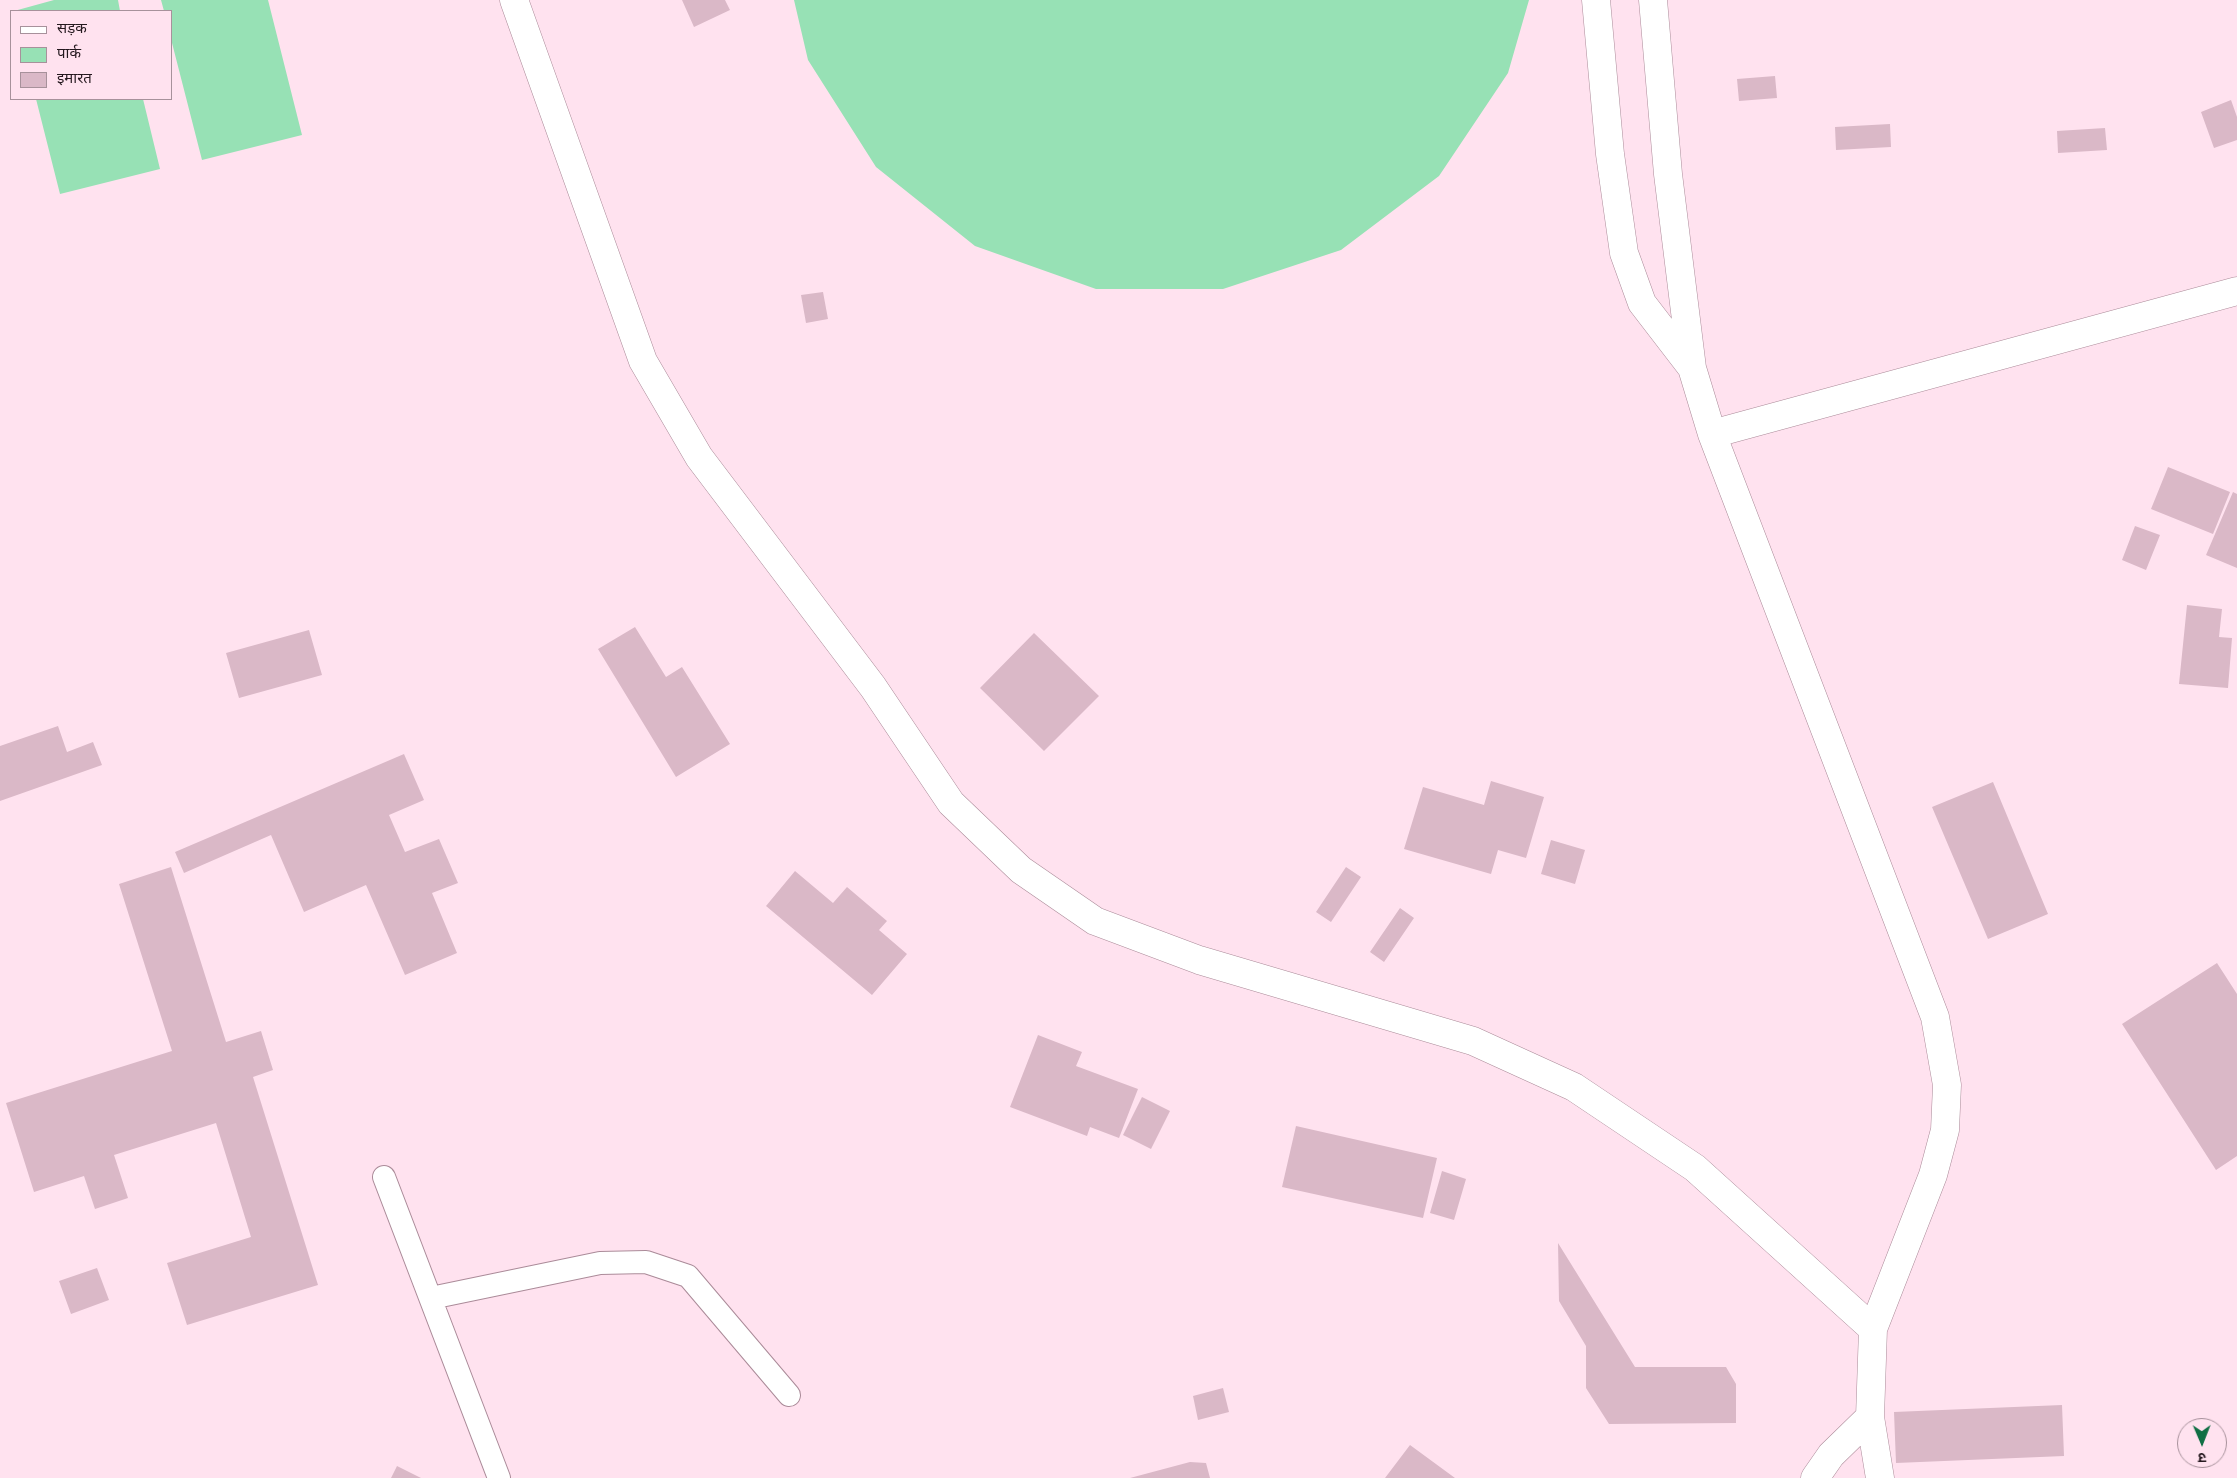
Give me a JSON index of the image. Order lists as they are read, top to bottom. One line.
{"legend":["सड़क","पार्क","इमारत"],"north":"bottom"}
